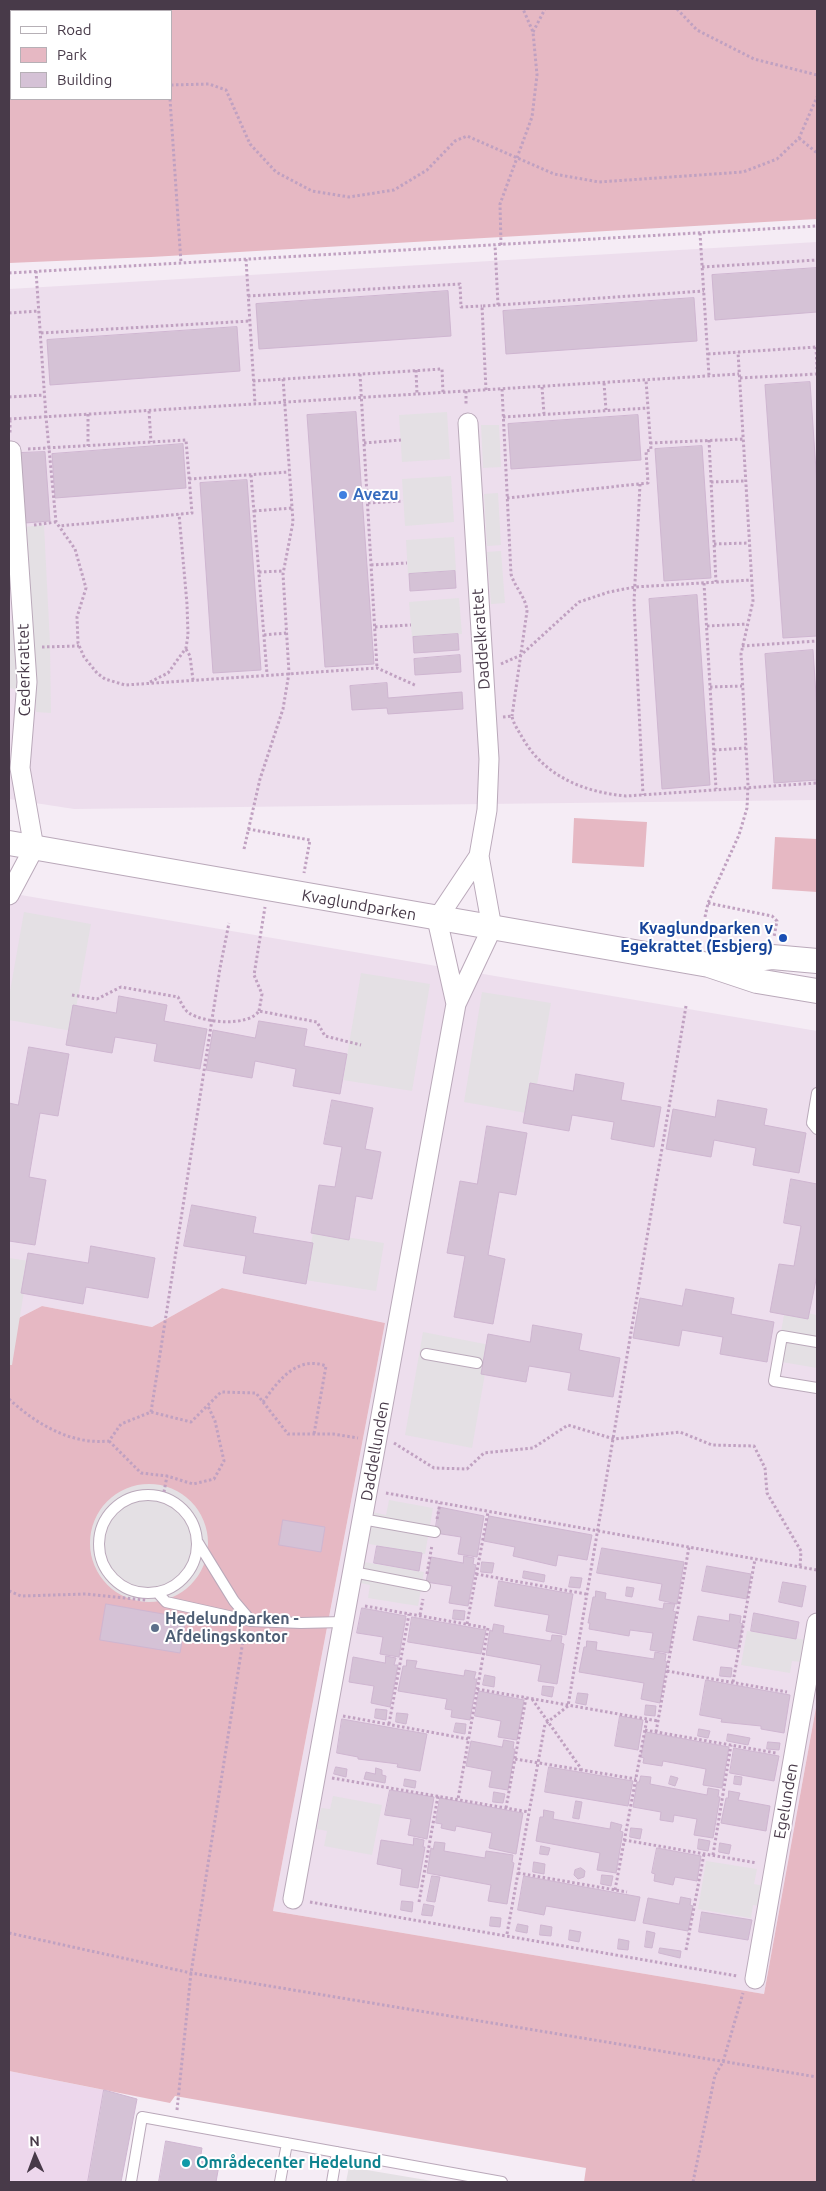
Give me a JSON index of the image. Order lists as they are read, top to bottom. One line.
{"streets":{"street":["Daddelkrattet","Cederkrattet","Kvaglundparken","Daddellunden","Egelunden"]},"crossings":[["Daddelkrattet","Kvaglundparken"],["Daddelkrattet","Daddellunden"],["Cederkrattet","Kvaglundparken"],["Kvaglundparken","Daddellunden"]],"places":["Avezu","Kvaglundparken v Egekrattet (Esbjerg)","Hedelundparken - Afdelingskontor","Områdecenter Hedelund"],"legend":["Road","Park","Building"],"north":"top"}
